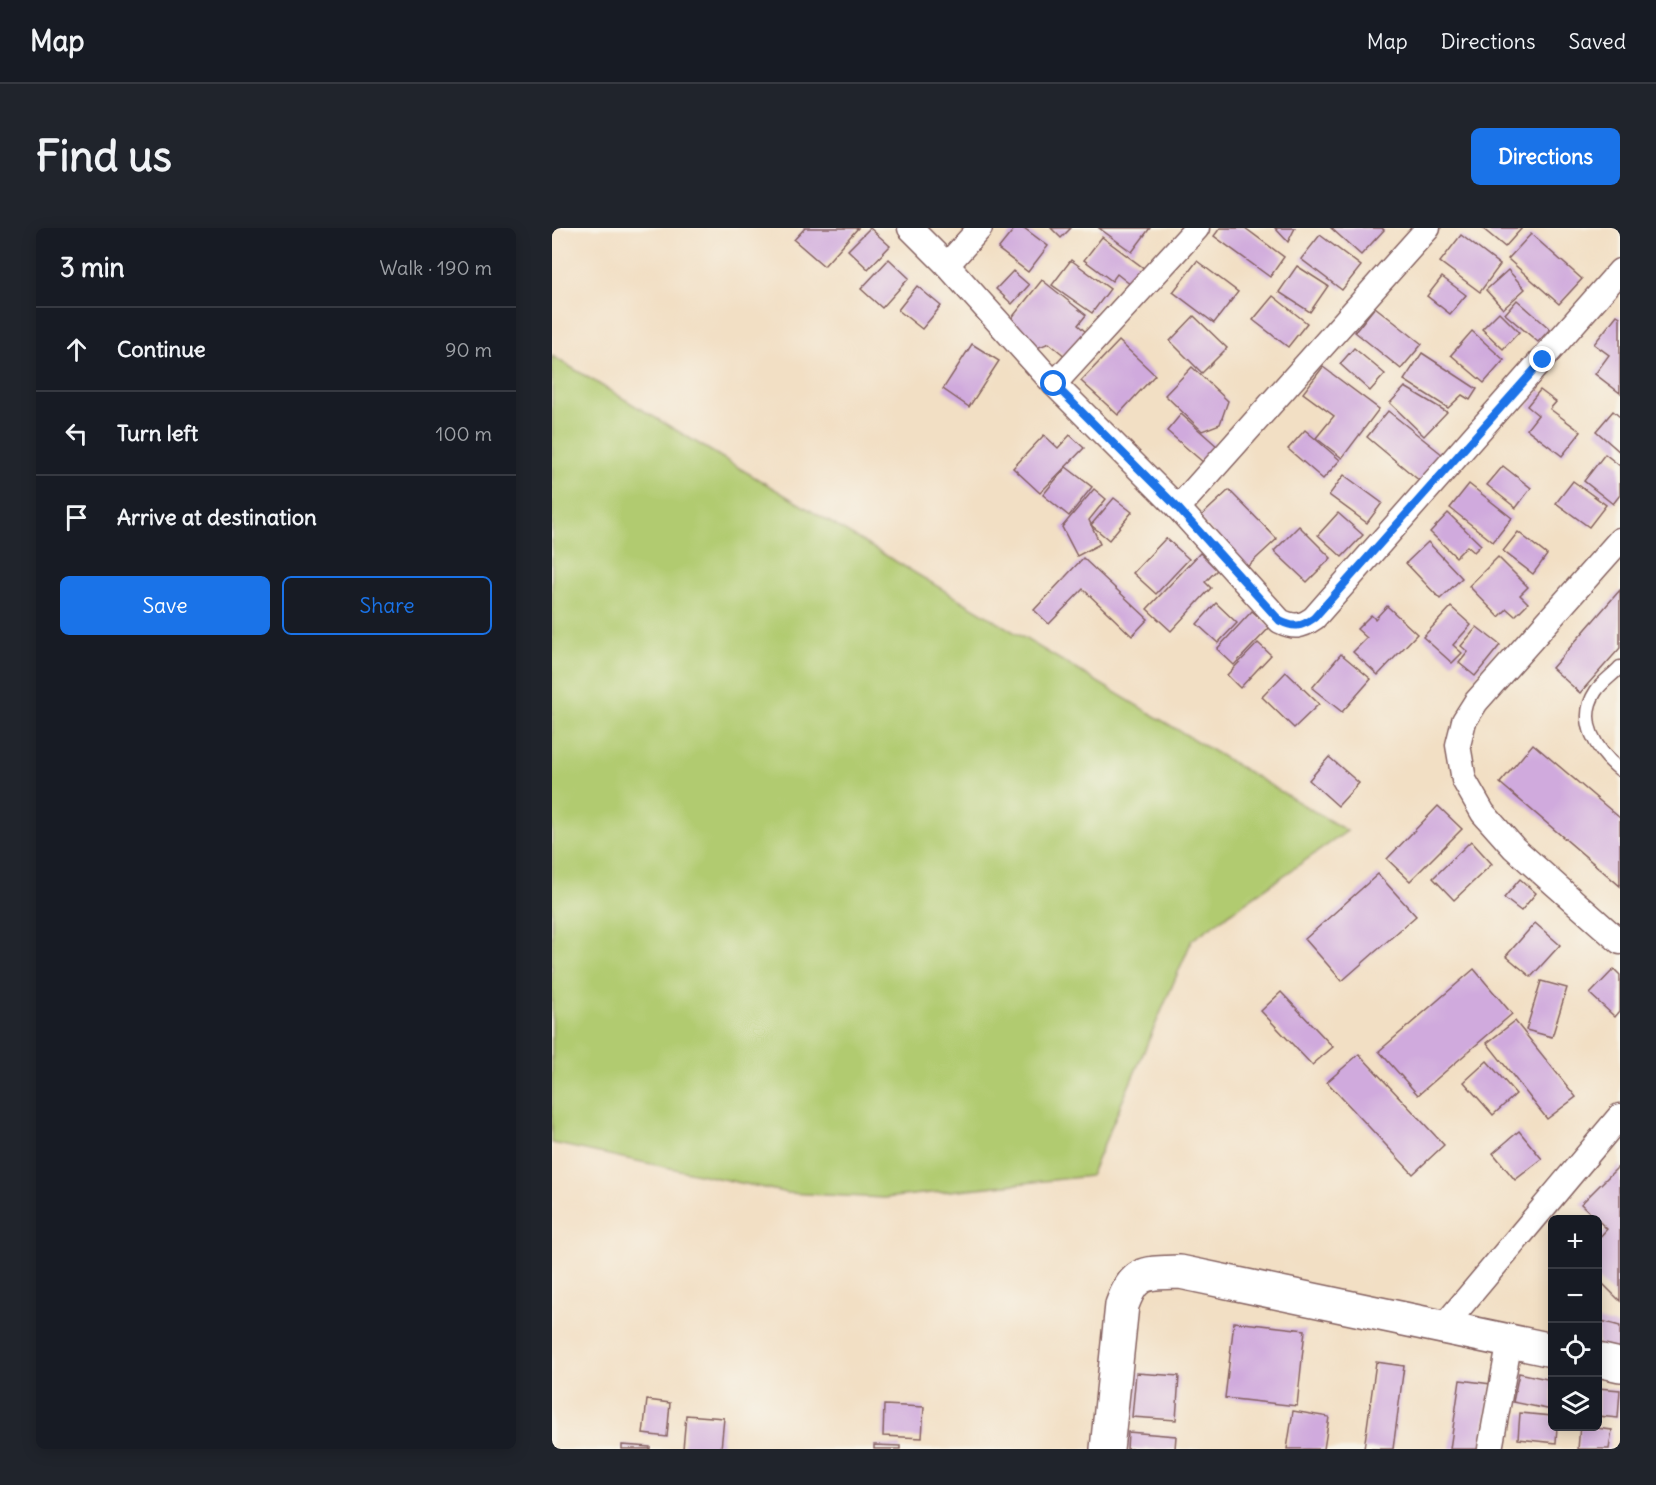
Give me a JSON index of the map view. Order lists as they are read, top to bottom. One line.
{"page":{"header":"Map","nav":["Map","Directions","Saved"],"buttons":["Directions",["Save","Share"]],"title":"Find us","heading":["3 min","Walk · 190 m"],"list":[["Continue","90 m"],["Turn left","100 m"],"Arrive at destination"],"map_buttons":["+","−"]}}
